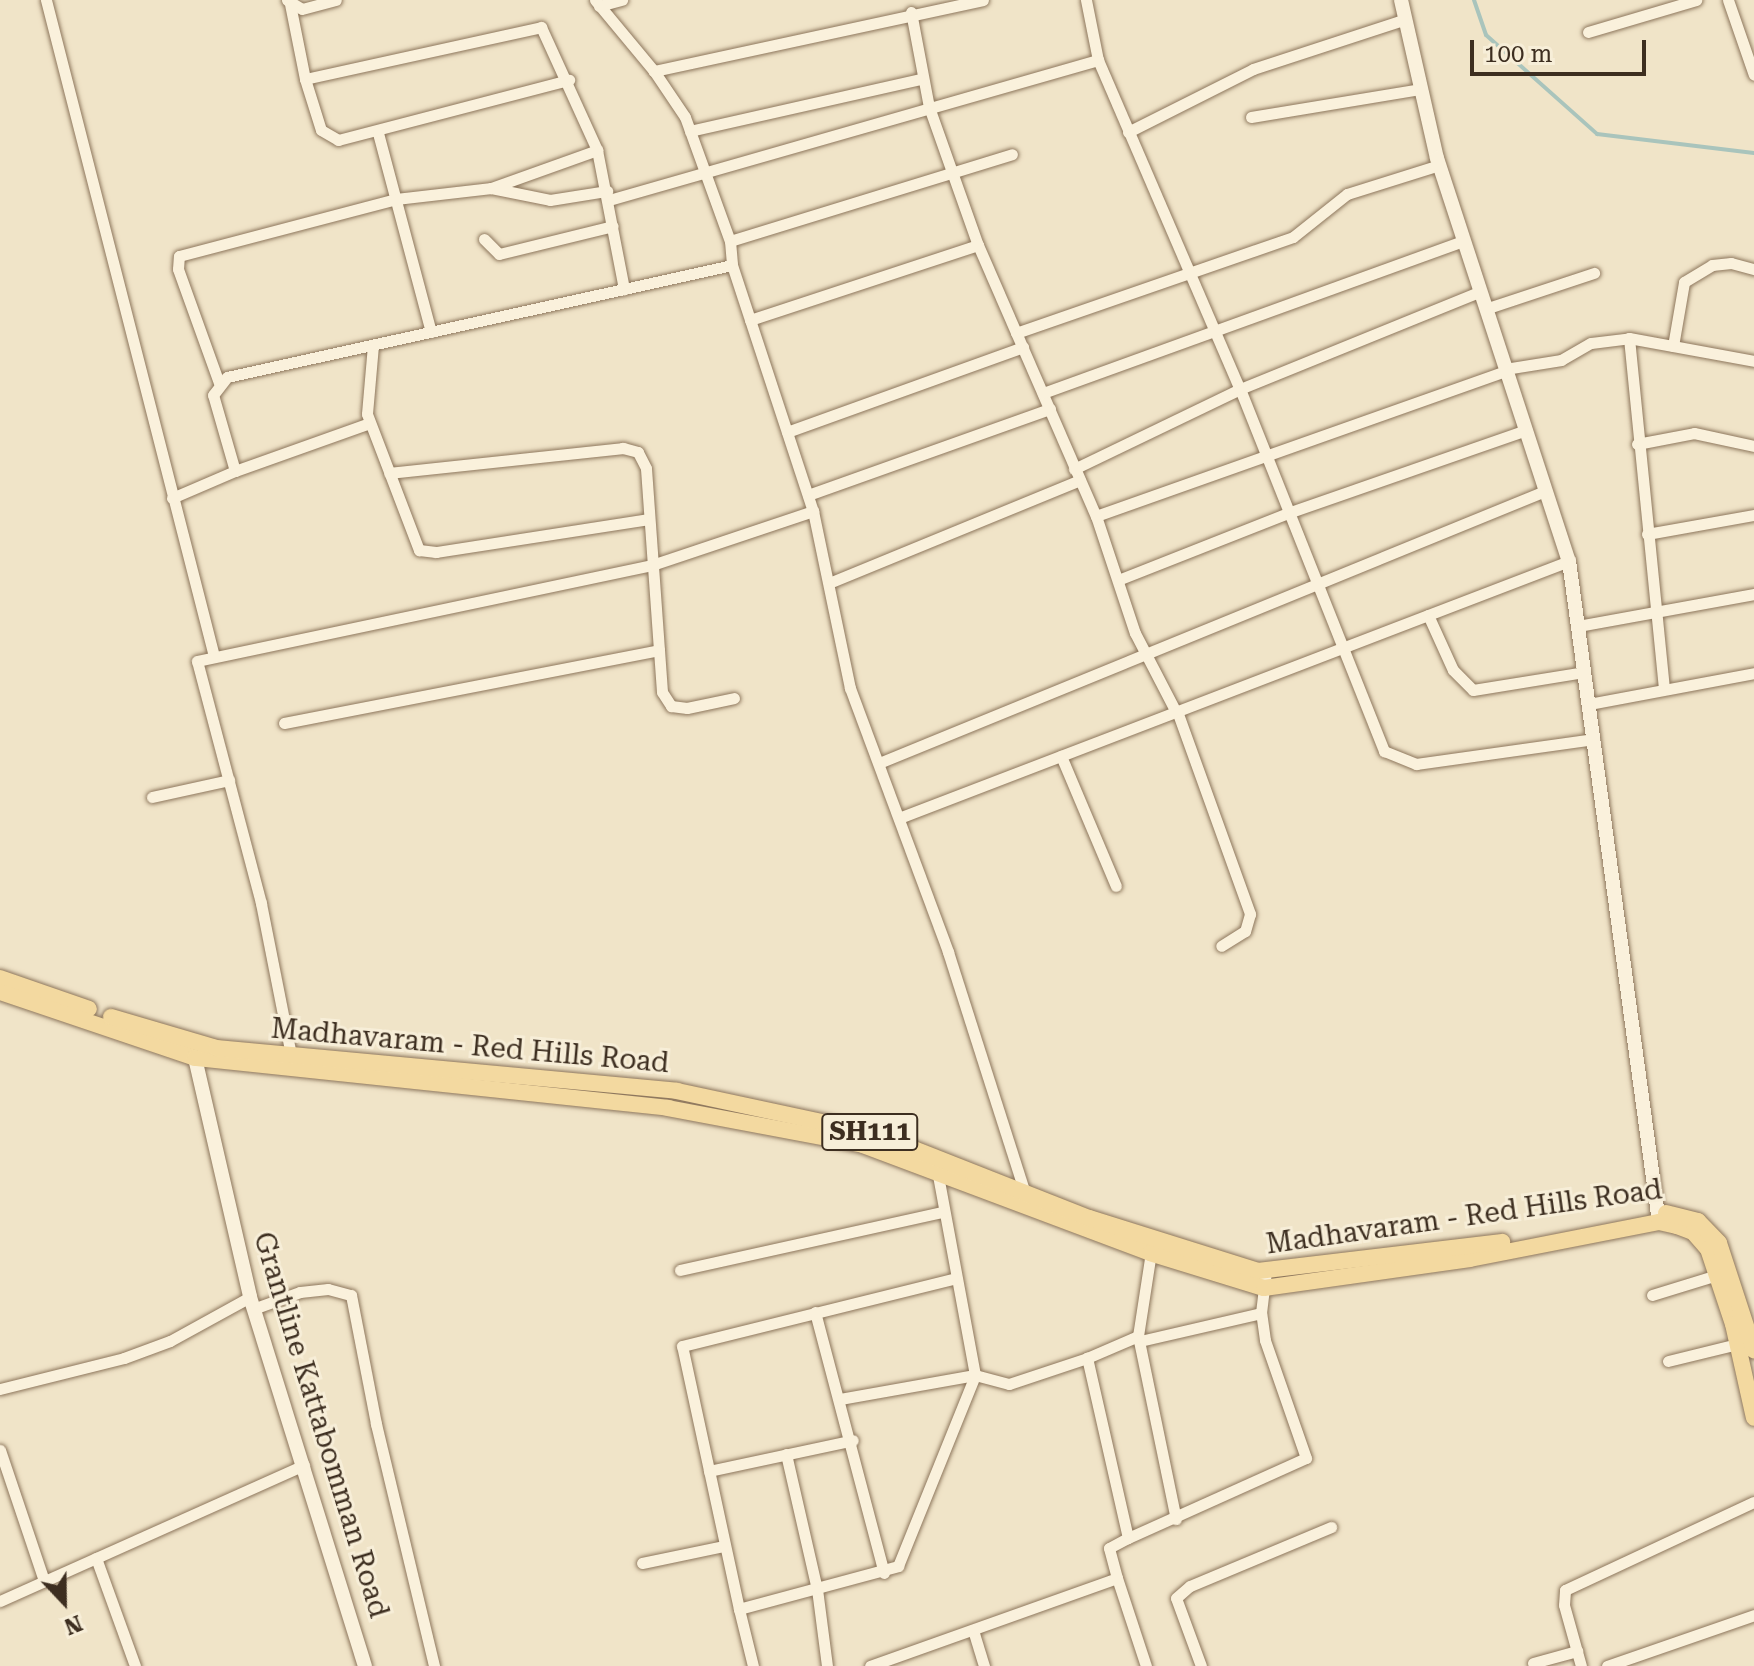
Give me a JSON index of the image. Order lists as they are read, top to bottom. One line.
{"streets":{"main road":["Madhavaram - Red Hills Road","SH111"],"street":["Grantline Kattabomman Road"]},"crossings":[["Madhavaram - Red Hills Road","Grantline Kattabomman Road"]],"scale_bar":"100 m","north":"bottom"}
